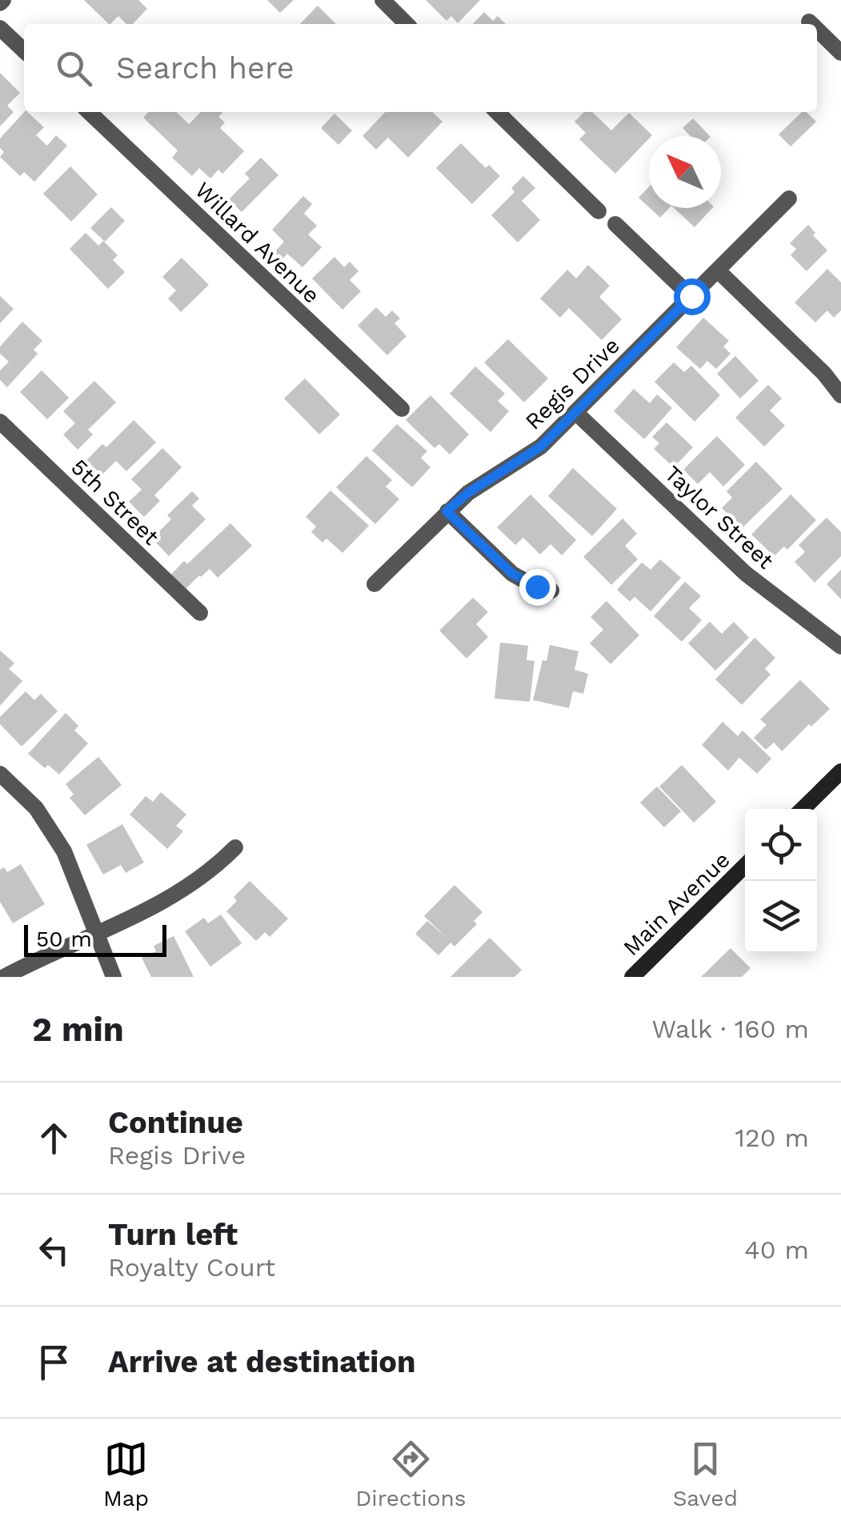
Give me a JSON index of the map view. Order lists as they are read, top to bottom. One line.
{"streets":{"street":["Willard Avenue","Regis Drive","5th Street","Taylor Street","Main Avenue"]},"crossings":[["Regis Drive","Taylor Street"]],"scale_bar":"50 m","north":"top left","page":{"search":"Search here","scale":"50 m","heading":["2 min","Walk · 160 m"],"list":[["Continue","Regis Drive","120 m"],["Turn left","Royalty Court","40 m"],"Arrive at destination"],"nav":["Map","Directions","Saved"]}}
